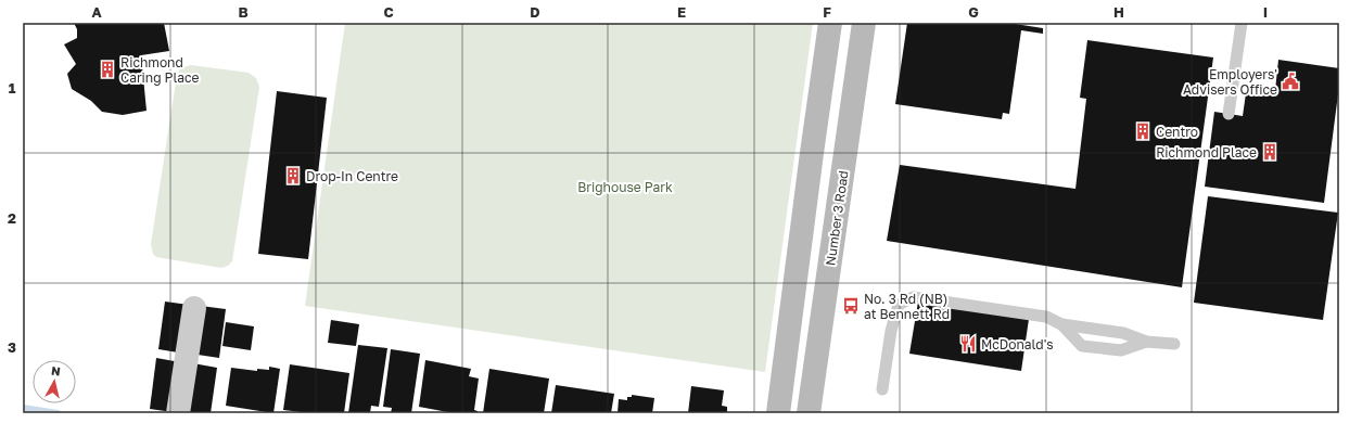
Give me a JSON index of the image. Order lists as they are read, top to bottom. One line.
{"streets":{"main road":["Number 3 Road"]},"parks":["Brighouse Park"],"places":{"building":["Richmond Caring Place","Centro","Richmond Place","Drop-In Centre"],"public building":["Employers' Advisers Office"],"bus stop":["No. 3 Rd (NB) at Bennett Rd"],"restaurant":["McDonald's"]},"north":"top","grid":{"columns":["A","B","C","D","E","F","G","H","I"],"rows":["1","2","3"]}}
